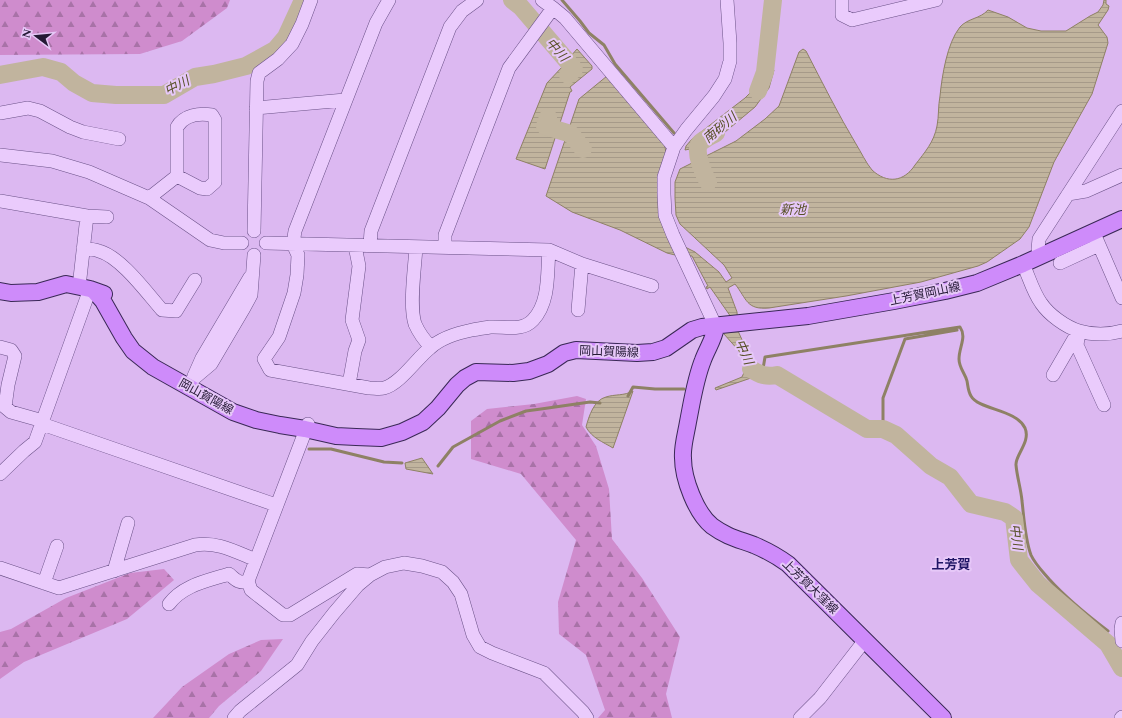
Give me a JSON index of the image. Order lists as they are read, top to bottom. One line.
{"streets":{"main road":["上芳賀岡山線","岡山賀陽線","上芳賀大窪線"]},"crossings":[["上芳賀岡山線","岡山賀陽線"],["上芳賀岡山線","上芳賀大窪線"],["岡山賀陽線","上芳賀大窪線"]],"districts":["上芳賀"],"water":["中川","南砂川","新池"],"north":"left"}
